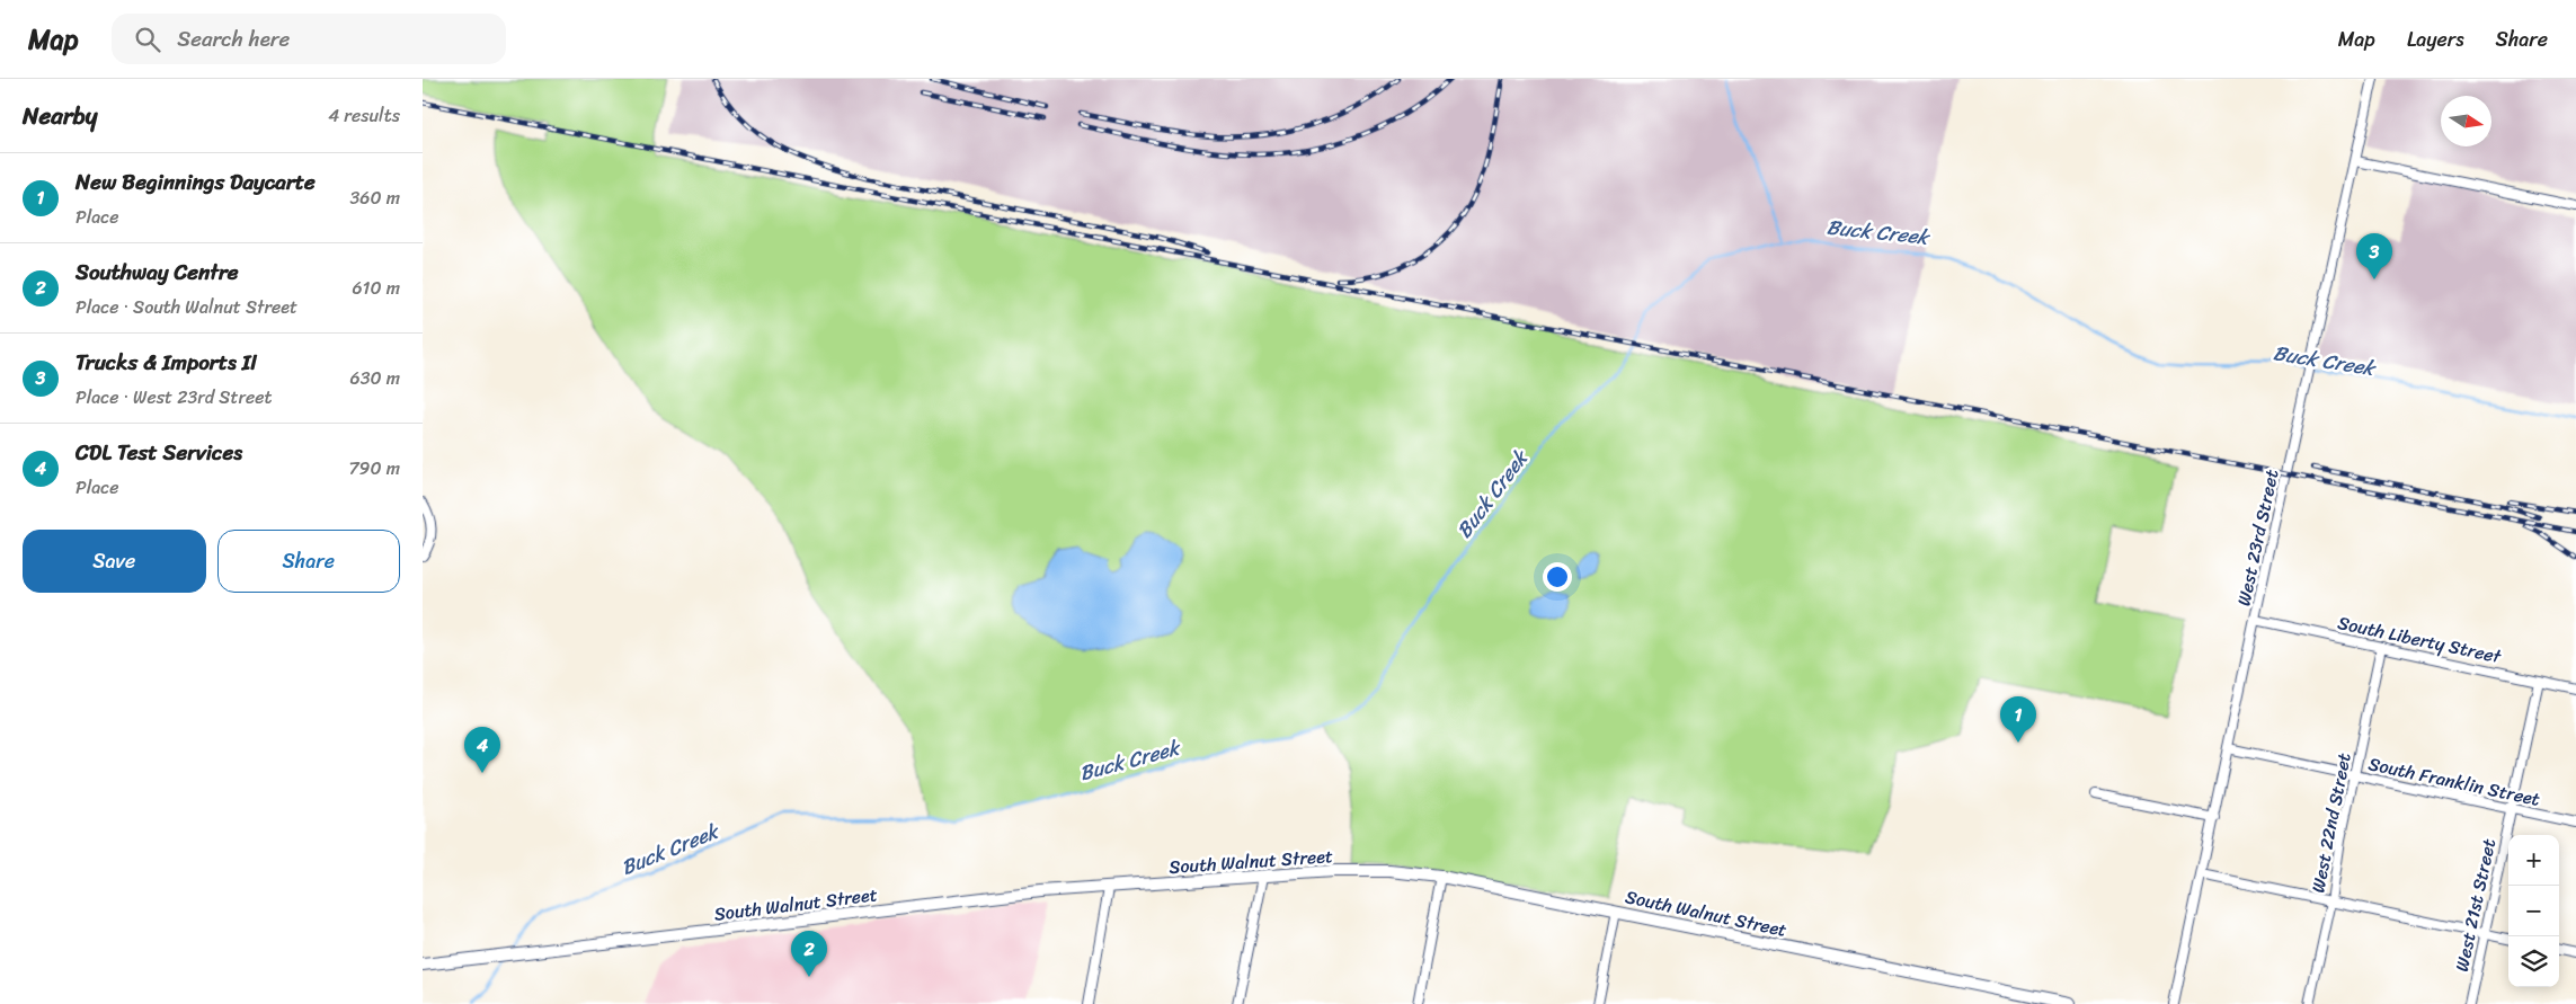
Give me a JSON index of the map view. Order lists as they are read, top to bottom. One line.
{"streets":{"main road":["South Walnut Street"],"street":["West 23rd Street","South Liberty Street","South Franklin Street","West 22nd Street","West 21st Street"]},"crossings":[["West 23rd Street","South Liberty Street"],["West 23rd Street","South Franklin Street"],["South Liberty Street","West 22nd Street"],["South Liberty Street","West 21st Street"],["South Franklin Street","West 22nd Street"],["South Franklin Street","West 21st Street"]],"water":["Buck Creek"],"north":"right","page":{"header":"Map","search":"Search here","nav":["Map","Layers","Share"],"heading":["Nearby","4 results"],"list":[{"mark":"1","name":"New Beginnings Daycarte","note":"Place","value":"360 m"},{"mark":"2","name":"Southway Centre","note":"Place · South Walnut Street","value":"610 m"},{"mark":"3","name":"Trucks & Imports II","note":"Place · West 23rd Street","value":"630 m"},{"mark":"4","name":"CDL Test Services","note":"Place","value":"790 m"}],"pins":["3","1","4","2"],"buttons":["Save","Share"],"map_buttons":["+","−"]}}
